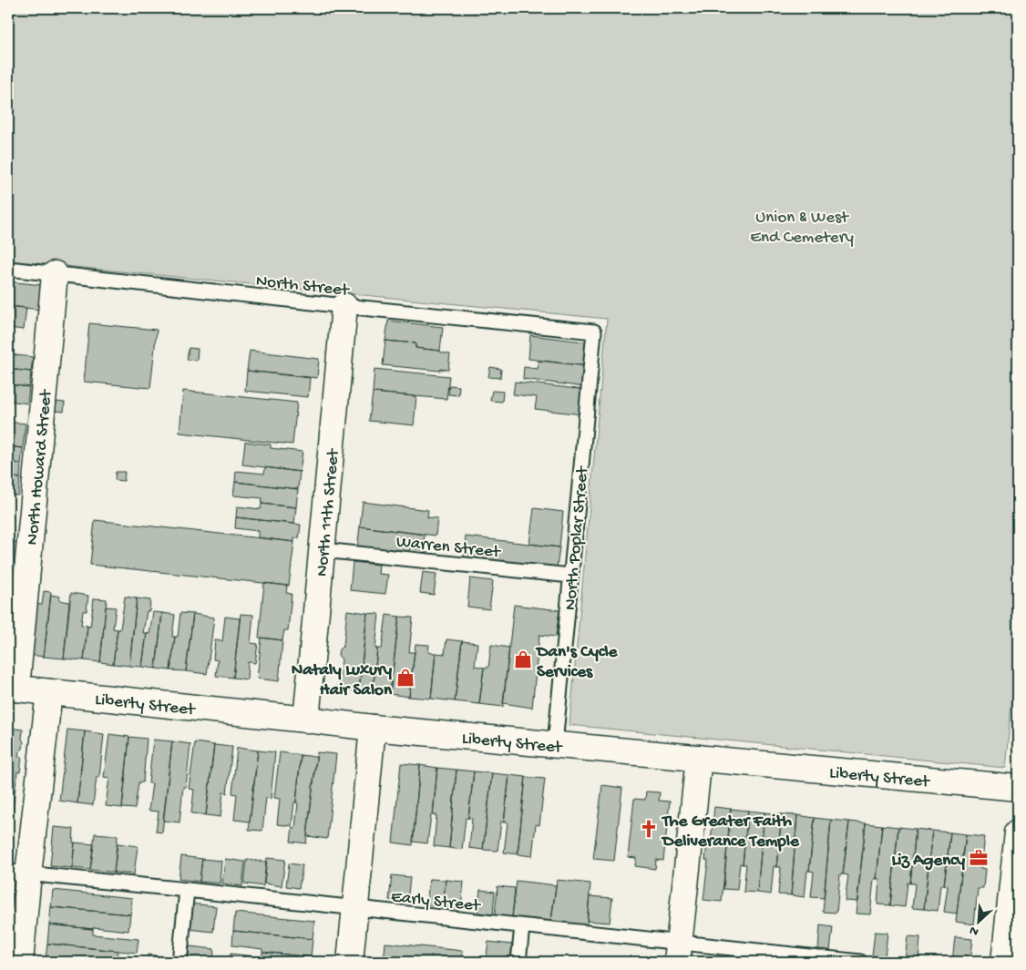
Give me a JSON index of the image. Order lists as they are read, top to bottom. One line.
{"streets":{"street":["North Howard Street","North 11th Street","Liberty Street"],"lane":["North Street","North Poplar Street","Warren Street","Early Street"]},"crossings":[["North Street","North Howard Street"],["North Street","North 11th Street"],["North Street","North Poplar Street"],["North Howard Street","Liberty Street"],["North 11th Street","Warren Street"],["North 11th Street","Liberty Street"],["North Poplar Street","Warren Street"],["North Poplar Street","Liberty Street"]],"parks":["Union & West End Cemetery"],"places":{"shop":["Dan's Cycle Services","Nataly Luxury Hair Salon"],"church":["The Greater Faith Deliverance Temple"],"office":["Liz Agency"]},"north":"bottom left"}
